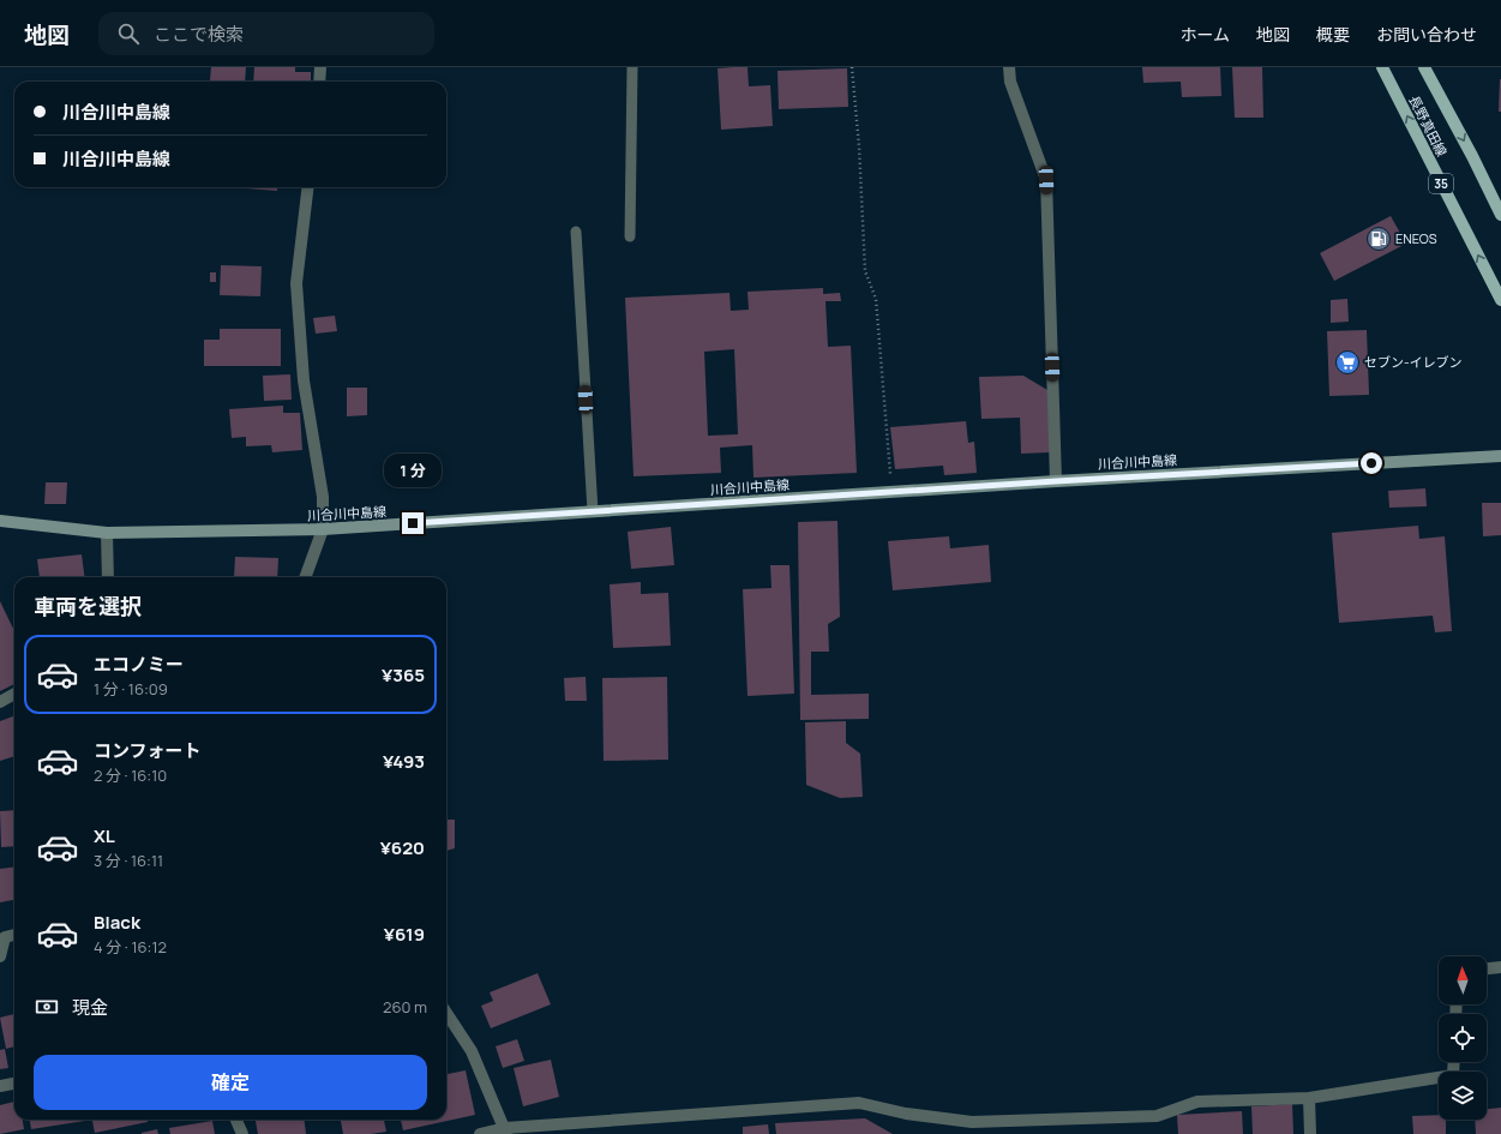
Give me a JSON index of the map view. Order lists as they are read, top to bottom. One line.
{"streets":{"main road":["長野真田線","35","川合川中島線"]},"places":{"fuel station":["ENEOS"],"supermarket":["セブン-イレブン"]},"north":"top","page":{"header":"地図","search":"ここで検索","nav":["ホーム","地図","概要","お問い合わせ"],"banner":["川合川中島線","川合川中島線"],"bubble":"1 分","heading":"車両を選択","list":[{"name":"エコノミー","note":"1 分 · 16:09","value":"¥365"},{"name":"コンフォート","note":"2 分 · 16:10","value":"¥493"},{"name":"XL","note":"3 分 · 16:11","value":"¥620"},{"name":"Black","note":"4 分 · 16:12","value":"¥619"}],"pay":["現金","260 m"],"buttons":"確定"}}
